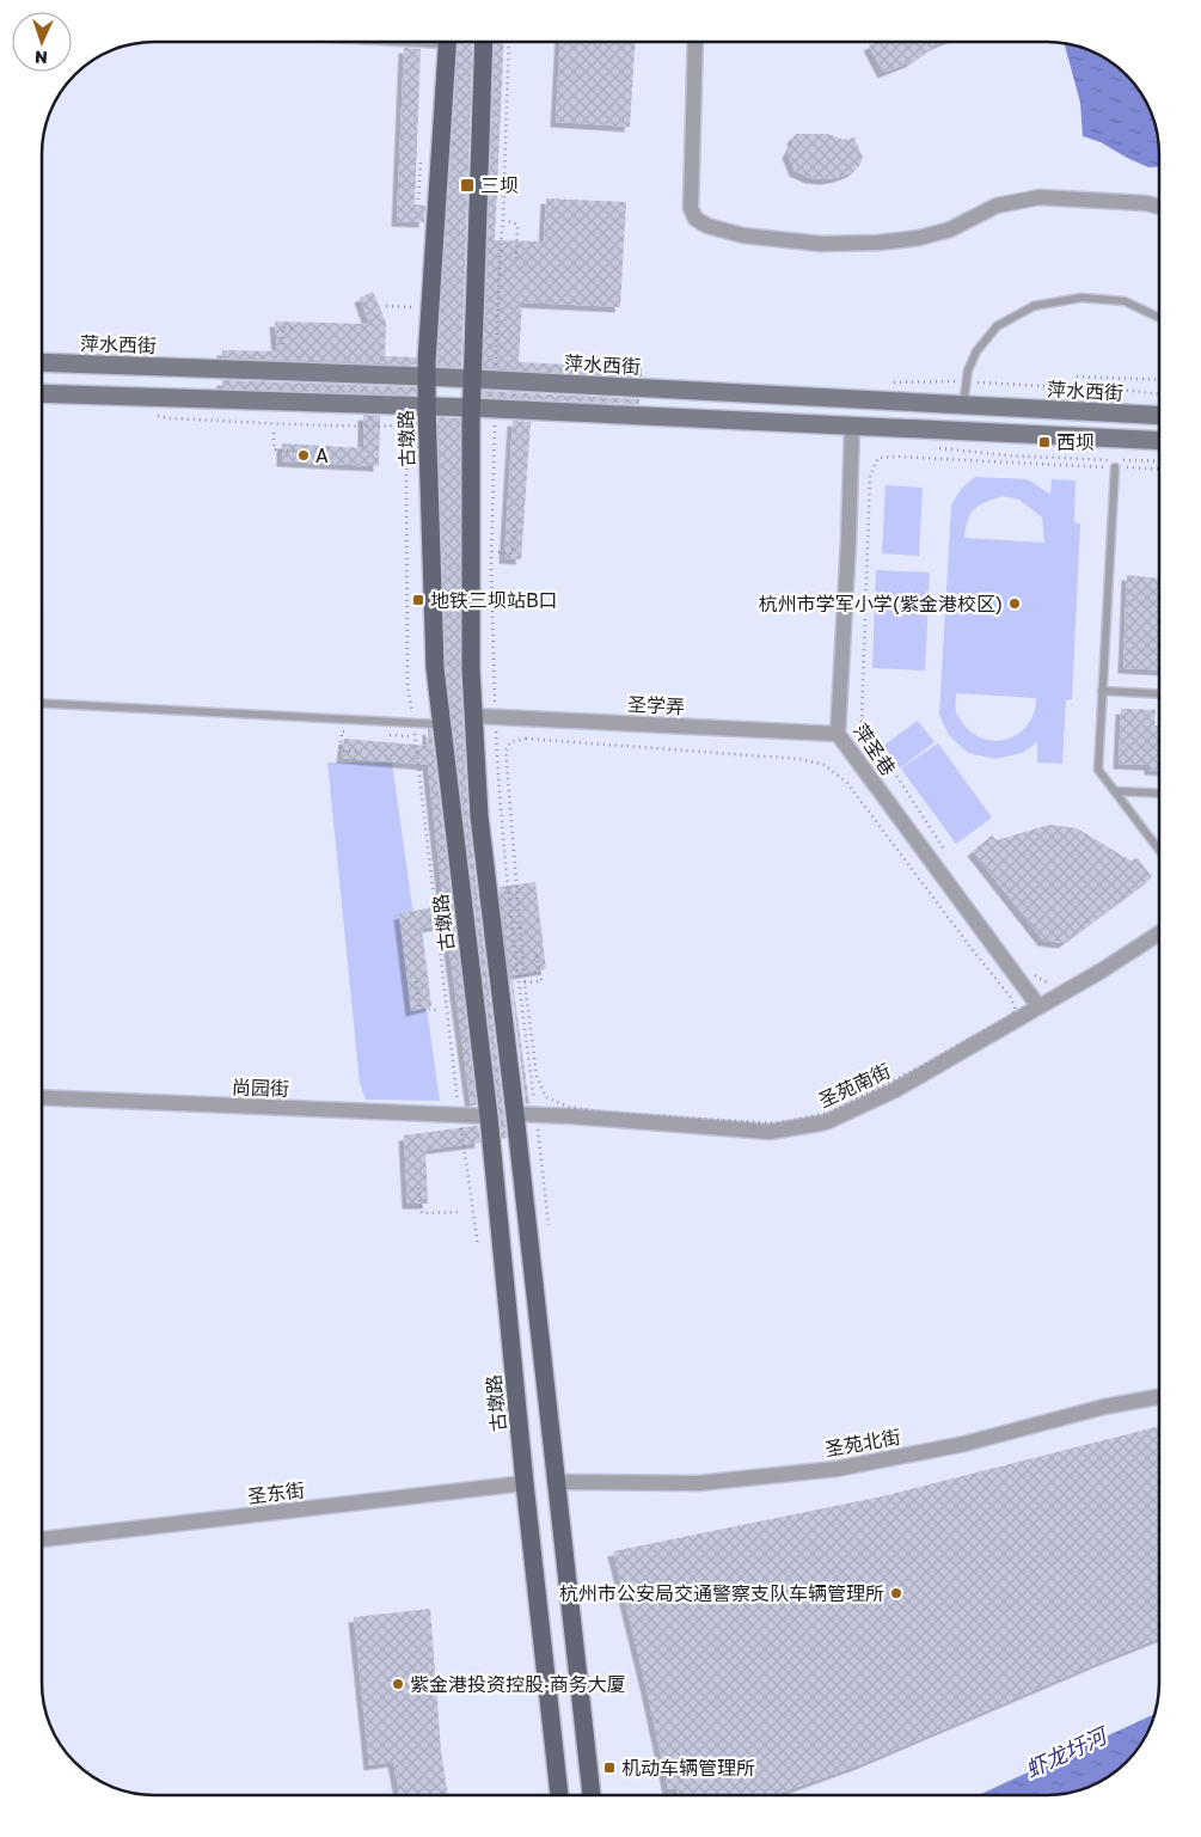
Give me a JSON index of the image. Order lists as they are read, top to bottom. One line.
{"streets":{"main road":["萍水西街","古墩路"],"street":["圣学弄","萍圣巷","圣苑南街","尚园街","圣苑北街","圣东街"]},"crossings":[["萍水西街","古墩路"],["古墩路","尚园街"],["古墩路","圣东街"],["圣学弄","萍圣巷"],["萍圣巷","圣苑南街"]],"water":["虾龙圩河"],"places":{"transit":["三坝","西坝","地铁三坝站B口","机动车辆管理所"],"other":["A","杭州市学军小学(紫金港校区)","杭州市公安局交通警察支队车辆管理所","紫金港投资控股·商务大厦"]},"north":"bottom"}
